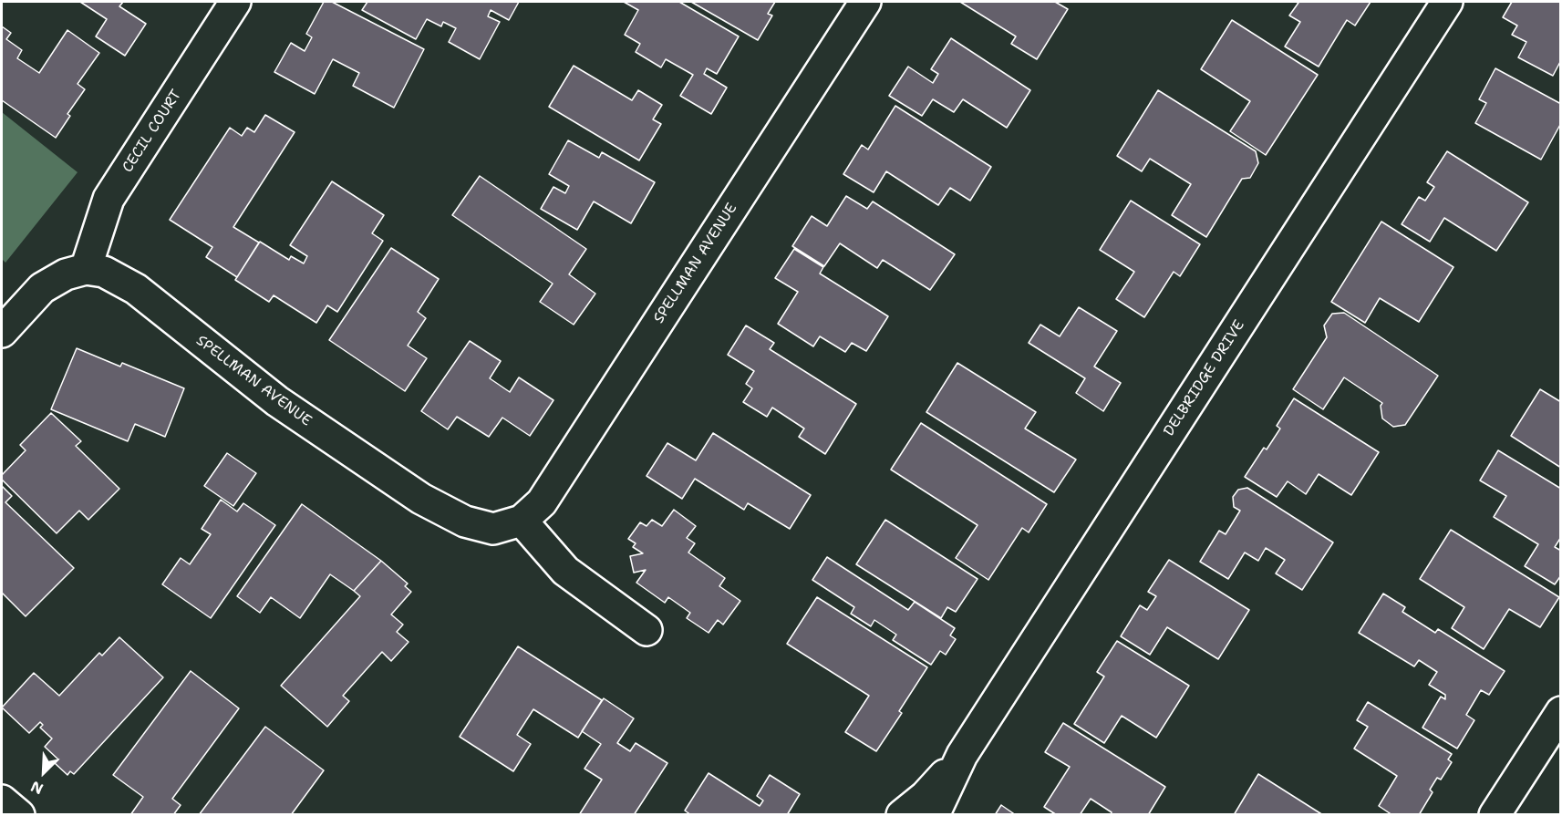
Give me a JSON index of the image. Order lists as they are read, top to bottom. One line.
{"streets":{"street":["CECIL COURT","SPELLMAN AVENUE","DELBRIDGE DRIVE"]},"crossings":[["CECIL COURT","SPELLMAN AVENUE"]],"north":"bottom left"}
